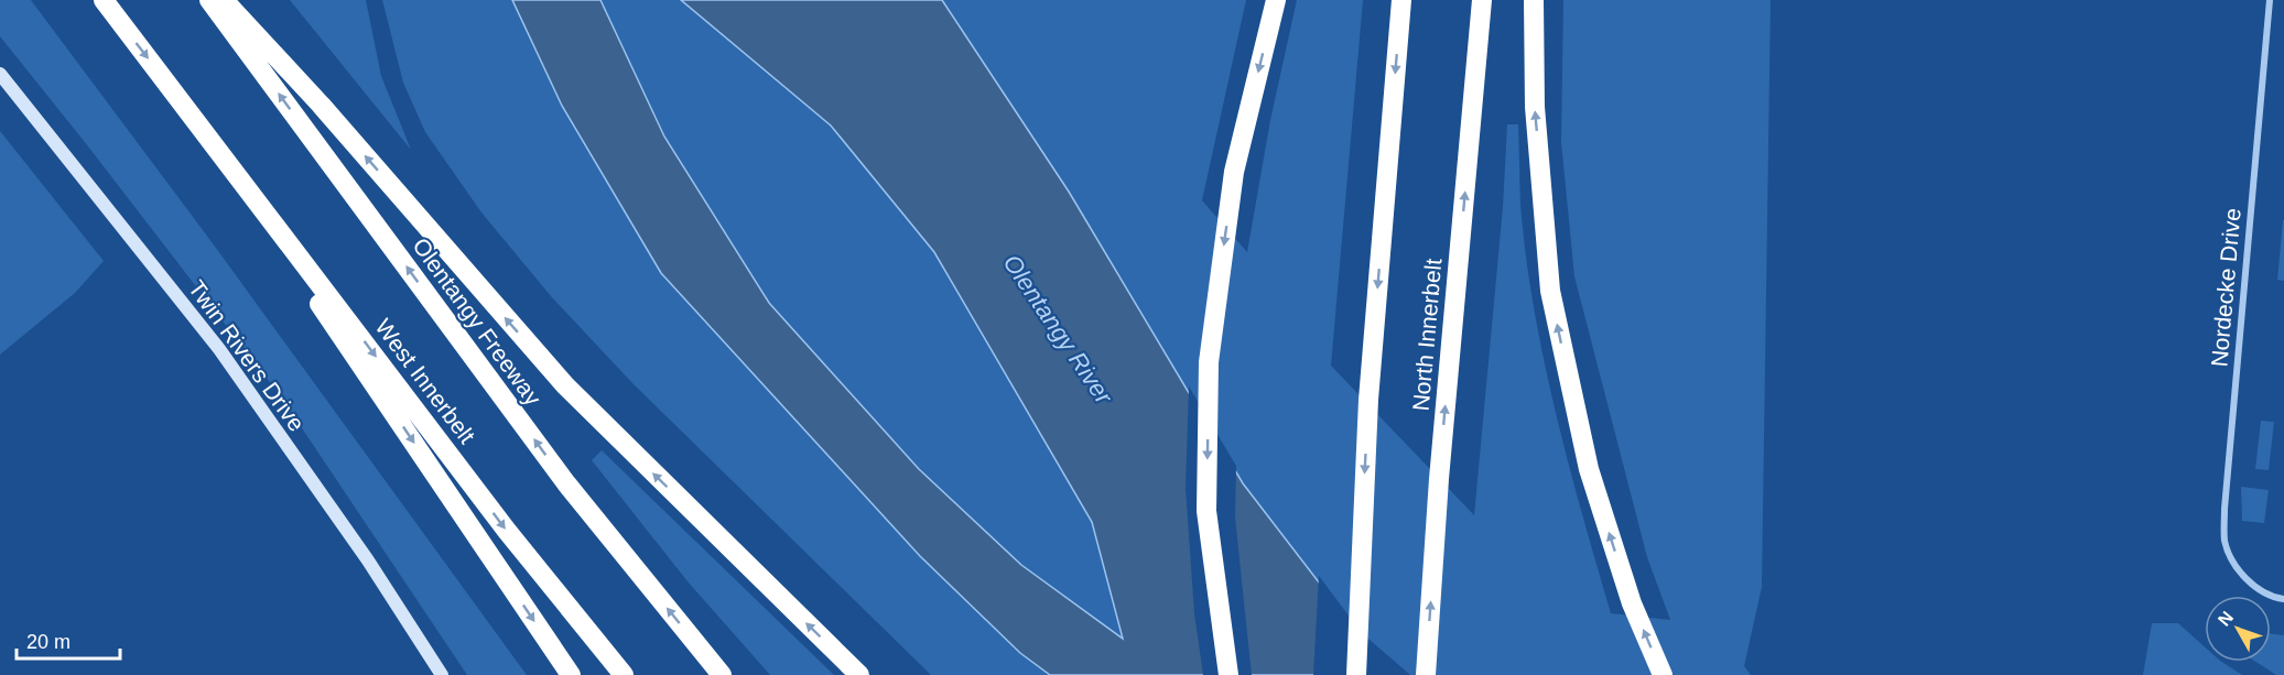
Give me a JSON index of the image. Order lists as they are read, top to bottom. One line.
{"streets":{"highway":["Olentangy Freeway","North Innerbelt","West Innerbelt"],"main road":["Twin Rivers Drive"],"street":["Nordecke Drive"]},"water":["Olentangy River"],"scale_bar":"20 m","north":"top left"}
